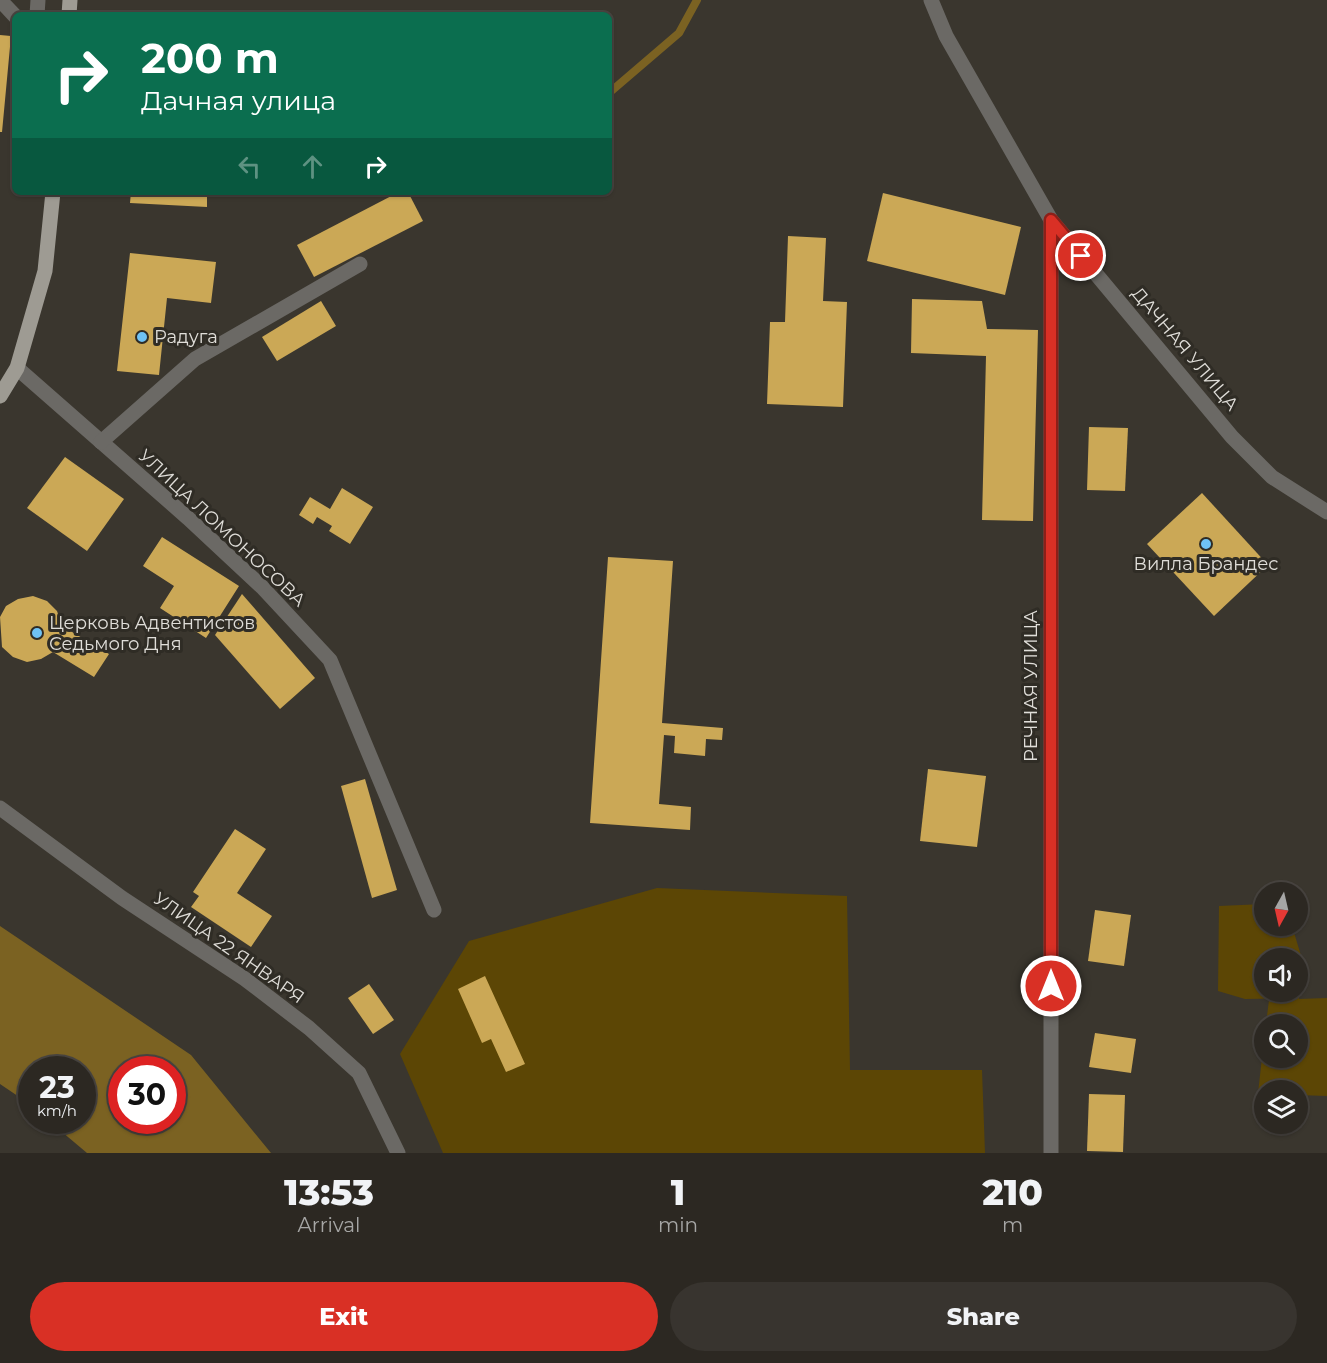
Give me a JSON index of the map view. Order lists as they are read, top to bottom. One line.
{"streets":{"street":["ДАЧНАЯ УЛИЦА","УЛИЦА ЛОМОНОСОВА","РЕЧНАЯ УЛИЦА","УЛИЦА 22 ЯНВАРЯ"]},"crossings":[["ДАЧНАЯ УЛИЦА","РЕЧНАЯ УЛИЦА"]],"places":["Радуга","Вилла Брандес","Церковь Адвентистов Седьмого Дня"],"north":"bottom","page":{"turn":["200 m","Дачная улица"],"speed":"23 km/h","limit":"30","eta":["13:53","Arrival","1","min","210","m"],"buttons":["Exit","Share"]}}
